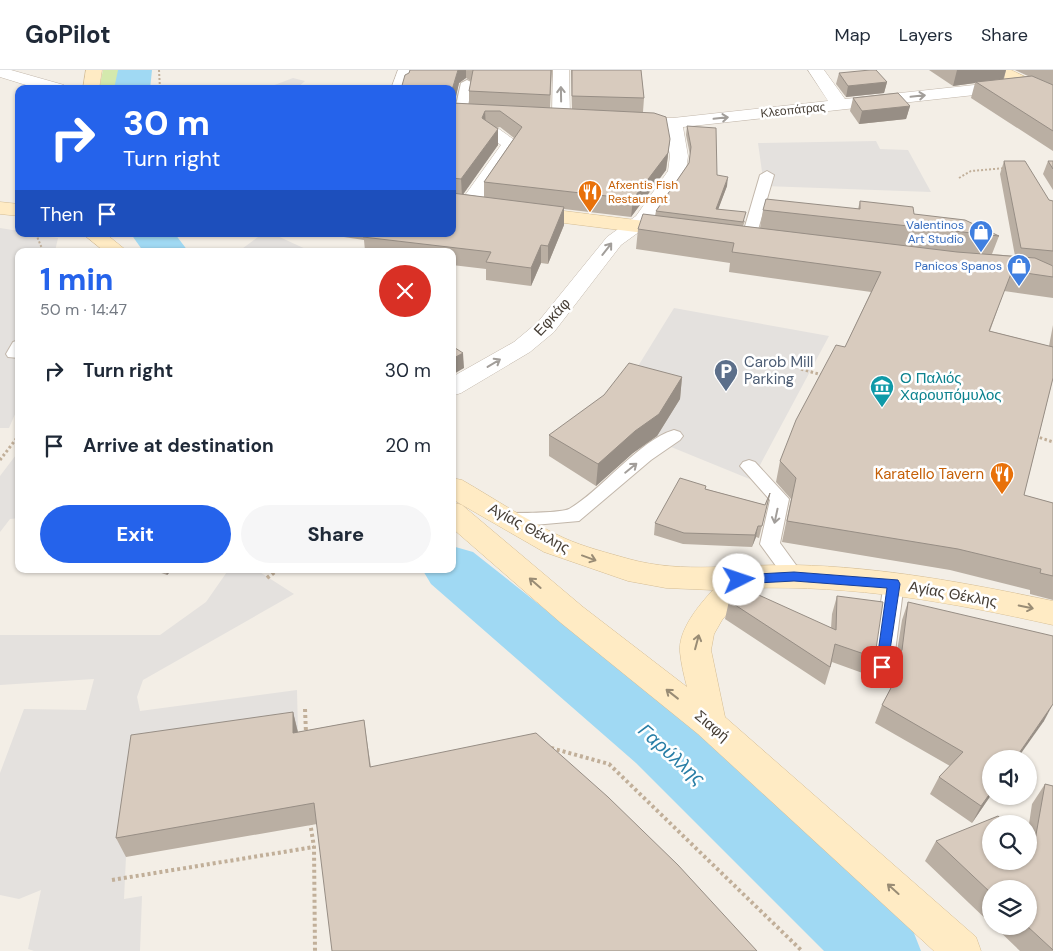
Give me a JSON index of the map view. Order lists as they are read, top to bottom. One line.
{"streets":{"main road":["Αγίας Θέκλης","Σιαφή"],"street":["Κλεοπάτρας","Εφκάφ"]},"crossings":[["Κλεοπάτρας","Εφκάφ"]],"one_way":["Κλεοπάτρας","Εφκάφ","Αγίας Θέκλης","Σιαφή"],"water":["Γαρύλλης"],"places":{"restaurant":["Afxentis Fish Restaurant","Karatello Tavern"],"shop":["Valentinos Art Studio","Panicos Spanos"],"parking":["Carob Mill Parking"],"museum":["Ο Παλιός Χαρουπόμυλος"]},"page":{"header":"GoPilot","nav":["Map","Layers","Share"],"turn":["30 m","Turn right"],"then":"Then","heading":["1 min","50 m · 14:47"],"list":[{"name":"Turn right","value":"30 m"},{"name":"Arrive at destination","value":"20 m"}],"buttons":["Exit","Share"]}}
